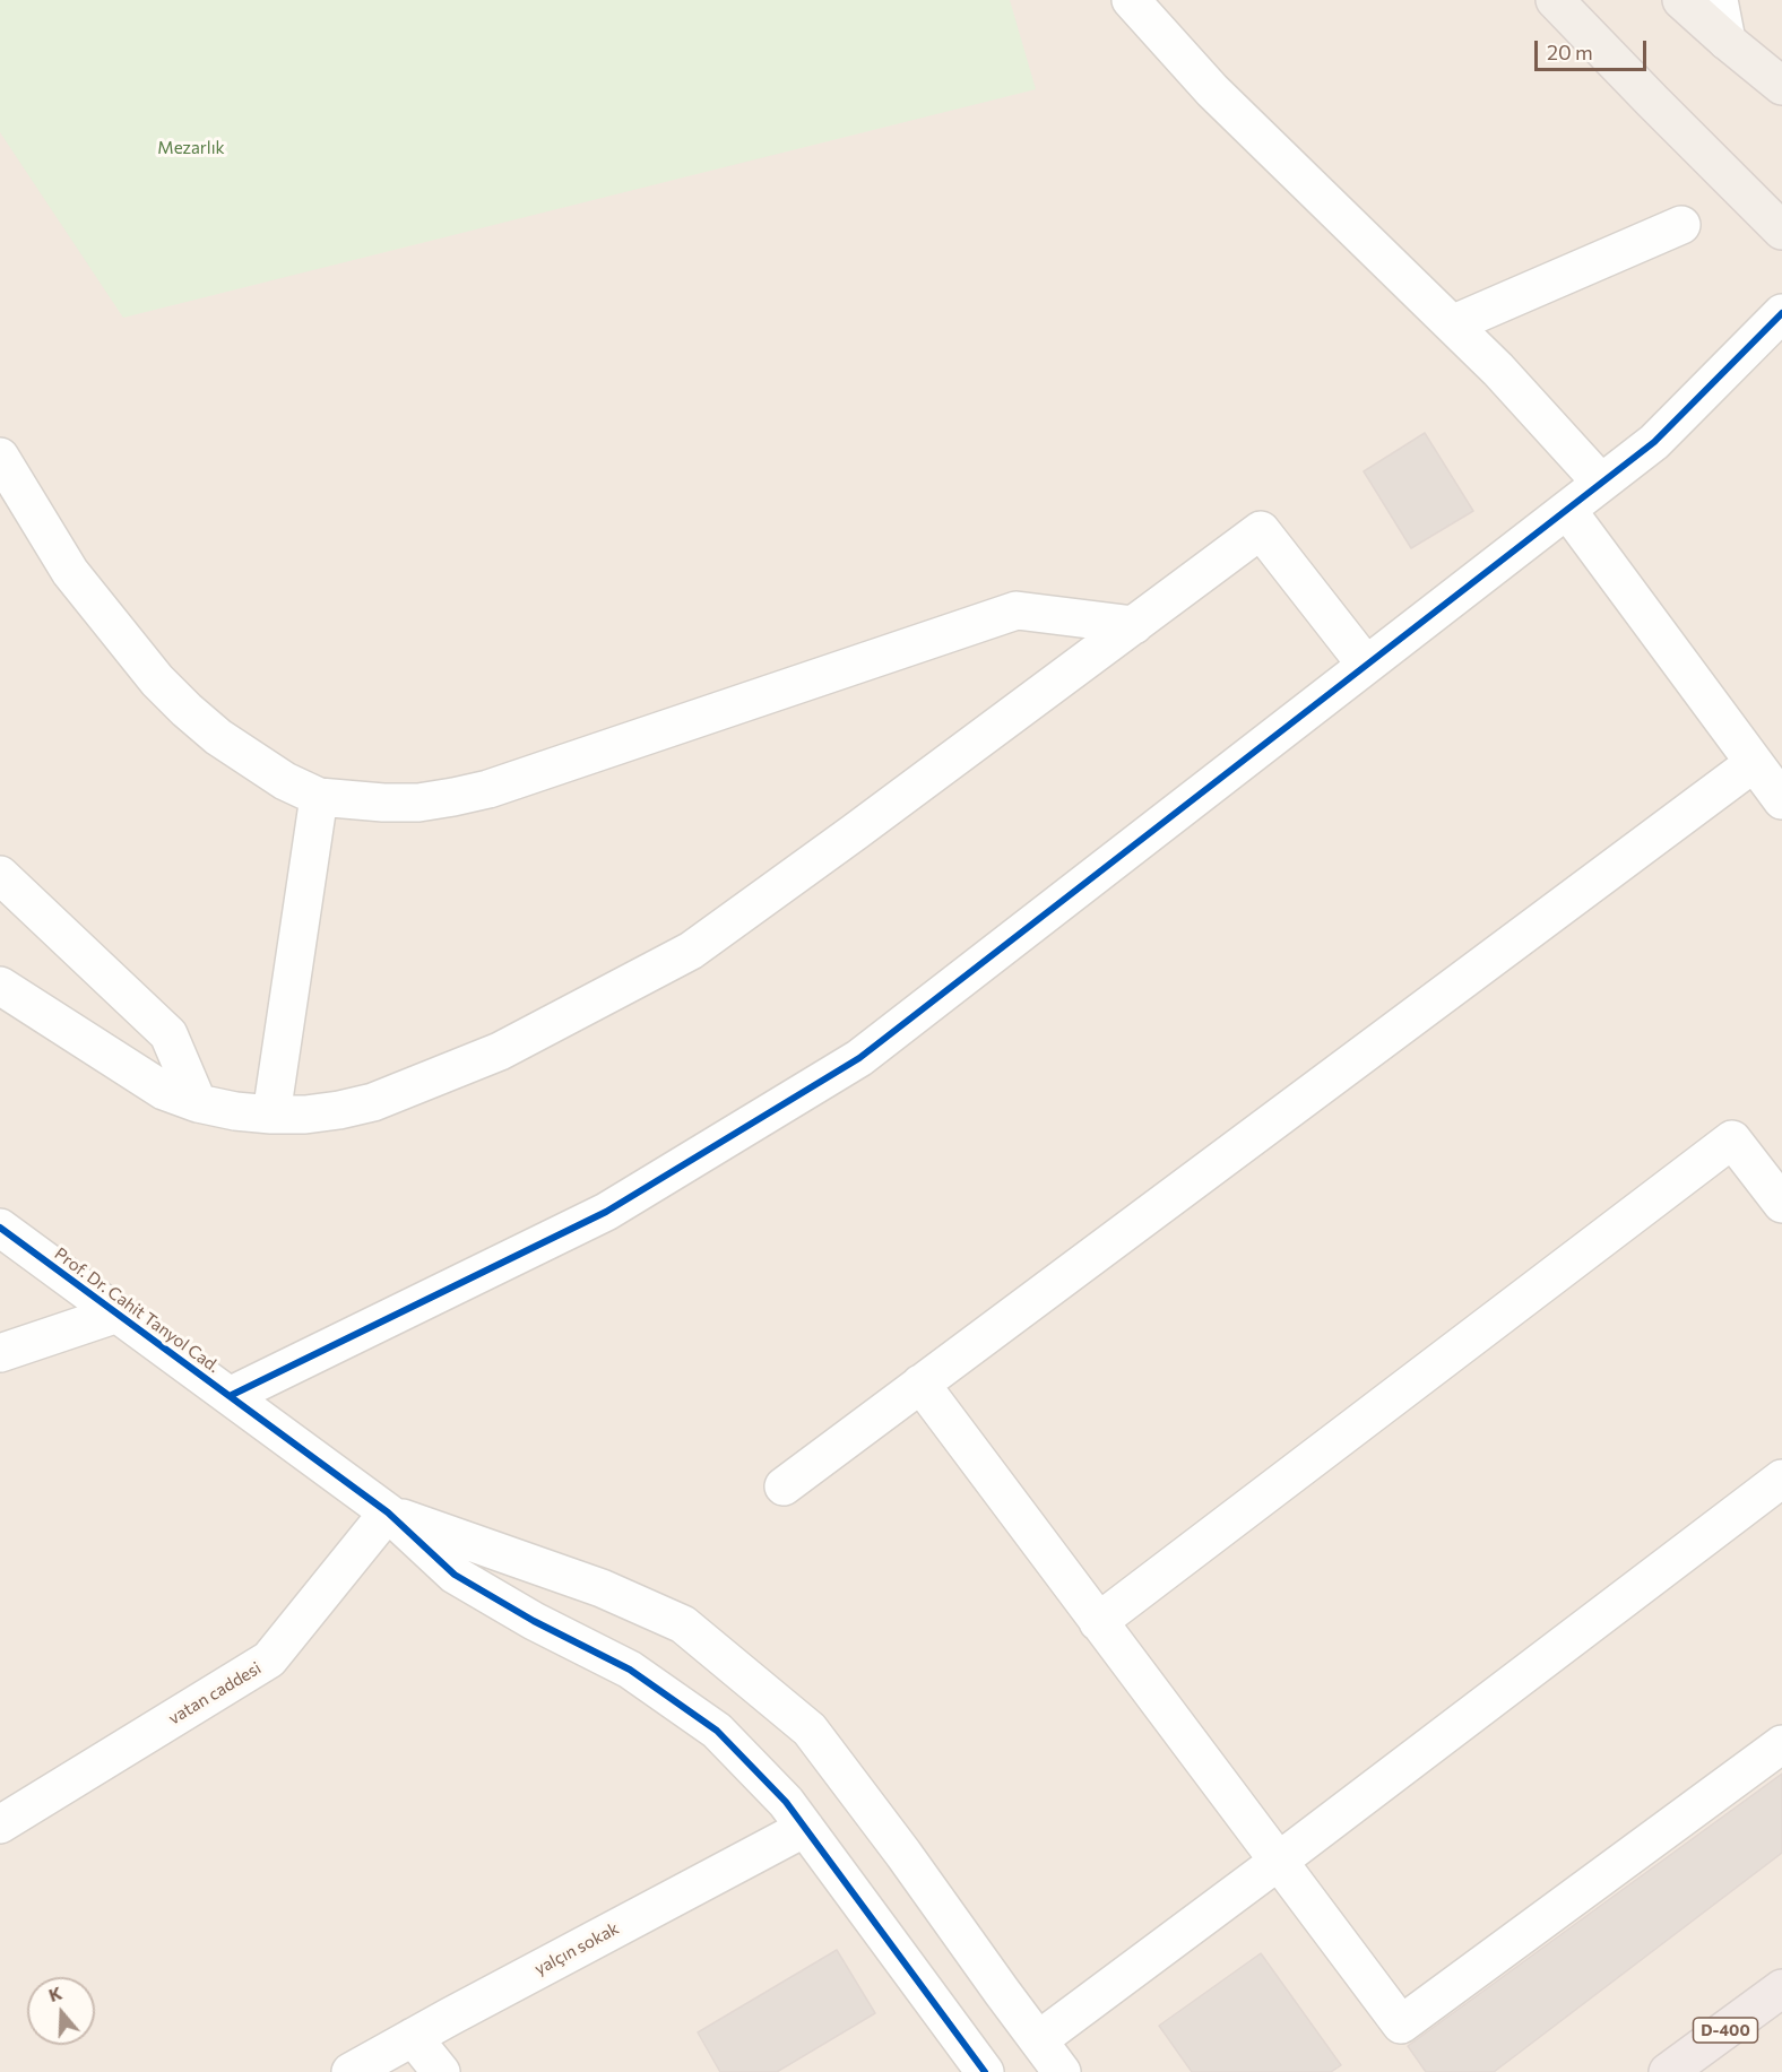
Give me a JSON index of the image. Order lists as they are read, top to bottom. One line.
{"streets":{"highway":["D-400"],"street":["Prof. Dr. Cahit Tanyol Cad.","vatan caddesi","yalçın sokak"]},"crossings":[["Prof. Dr. Cahit Tanyol Cad.","vatan caddesi"]],"parks":["Mezarlık"],"scale_bar":"20 m","north":"top"}
